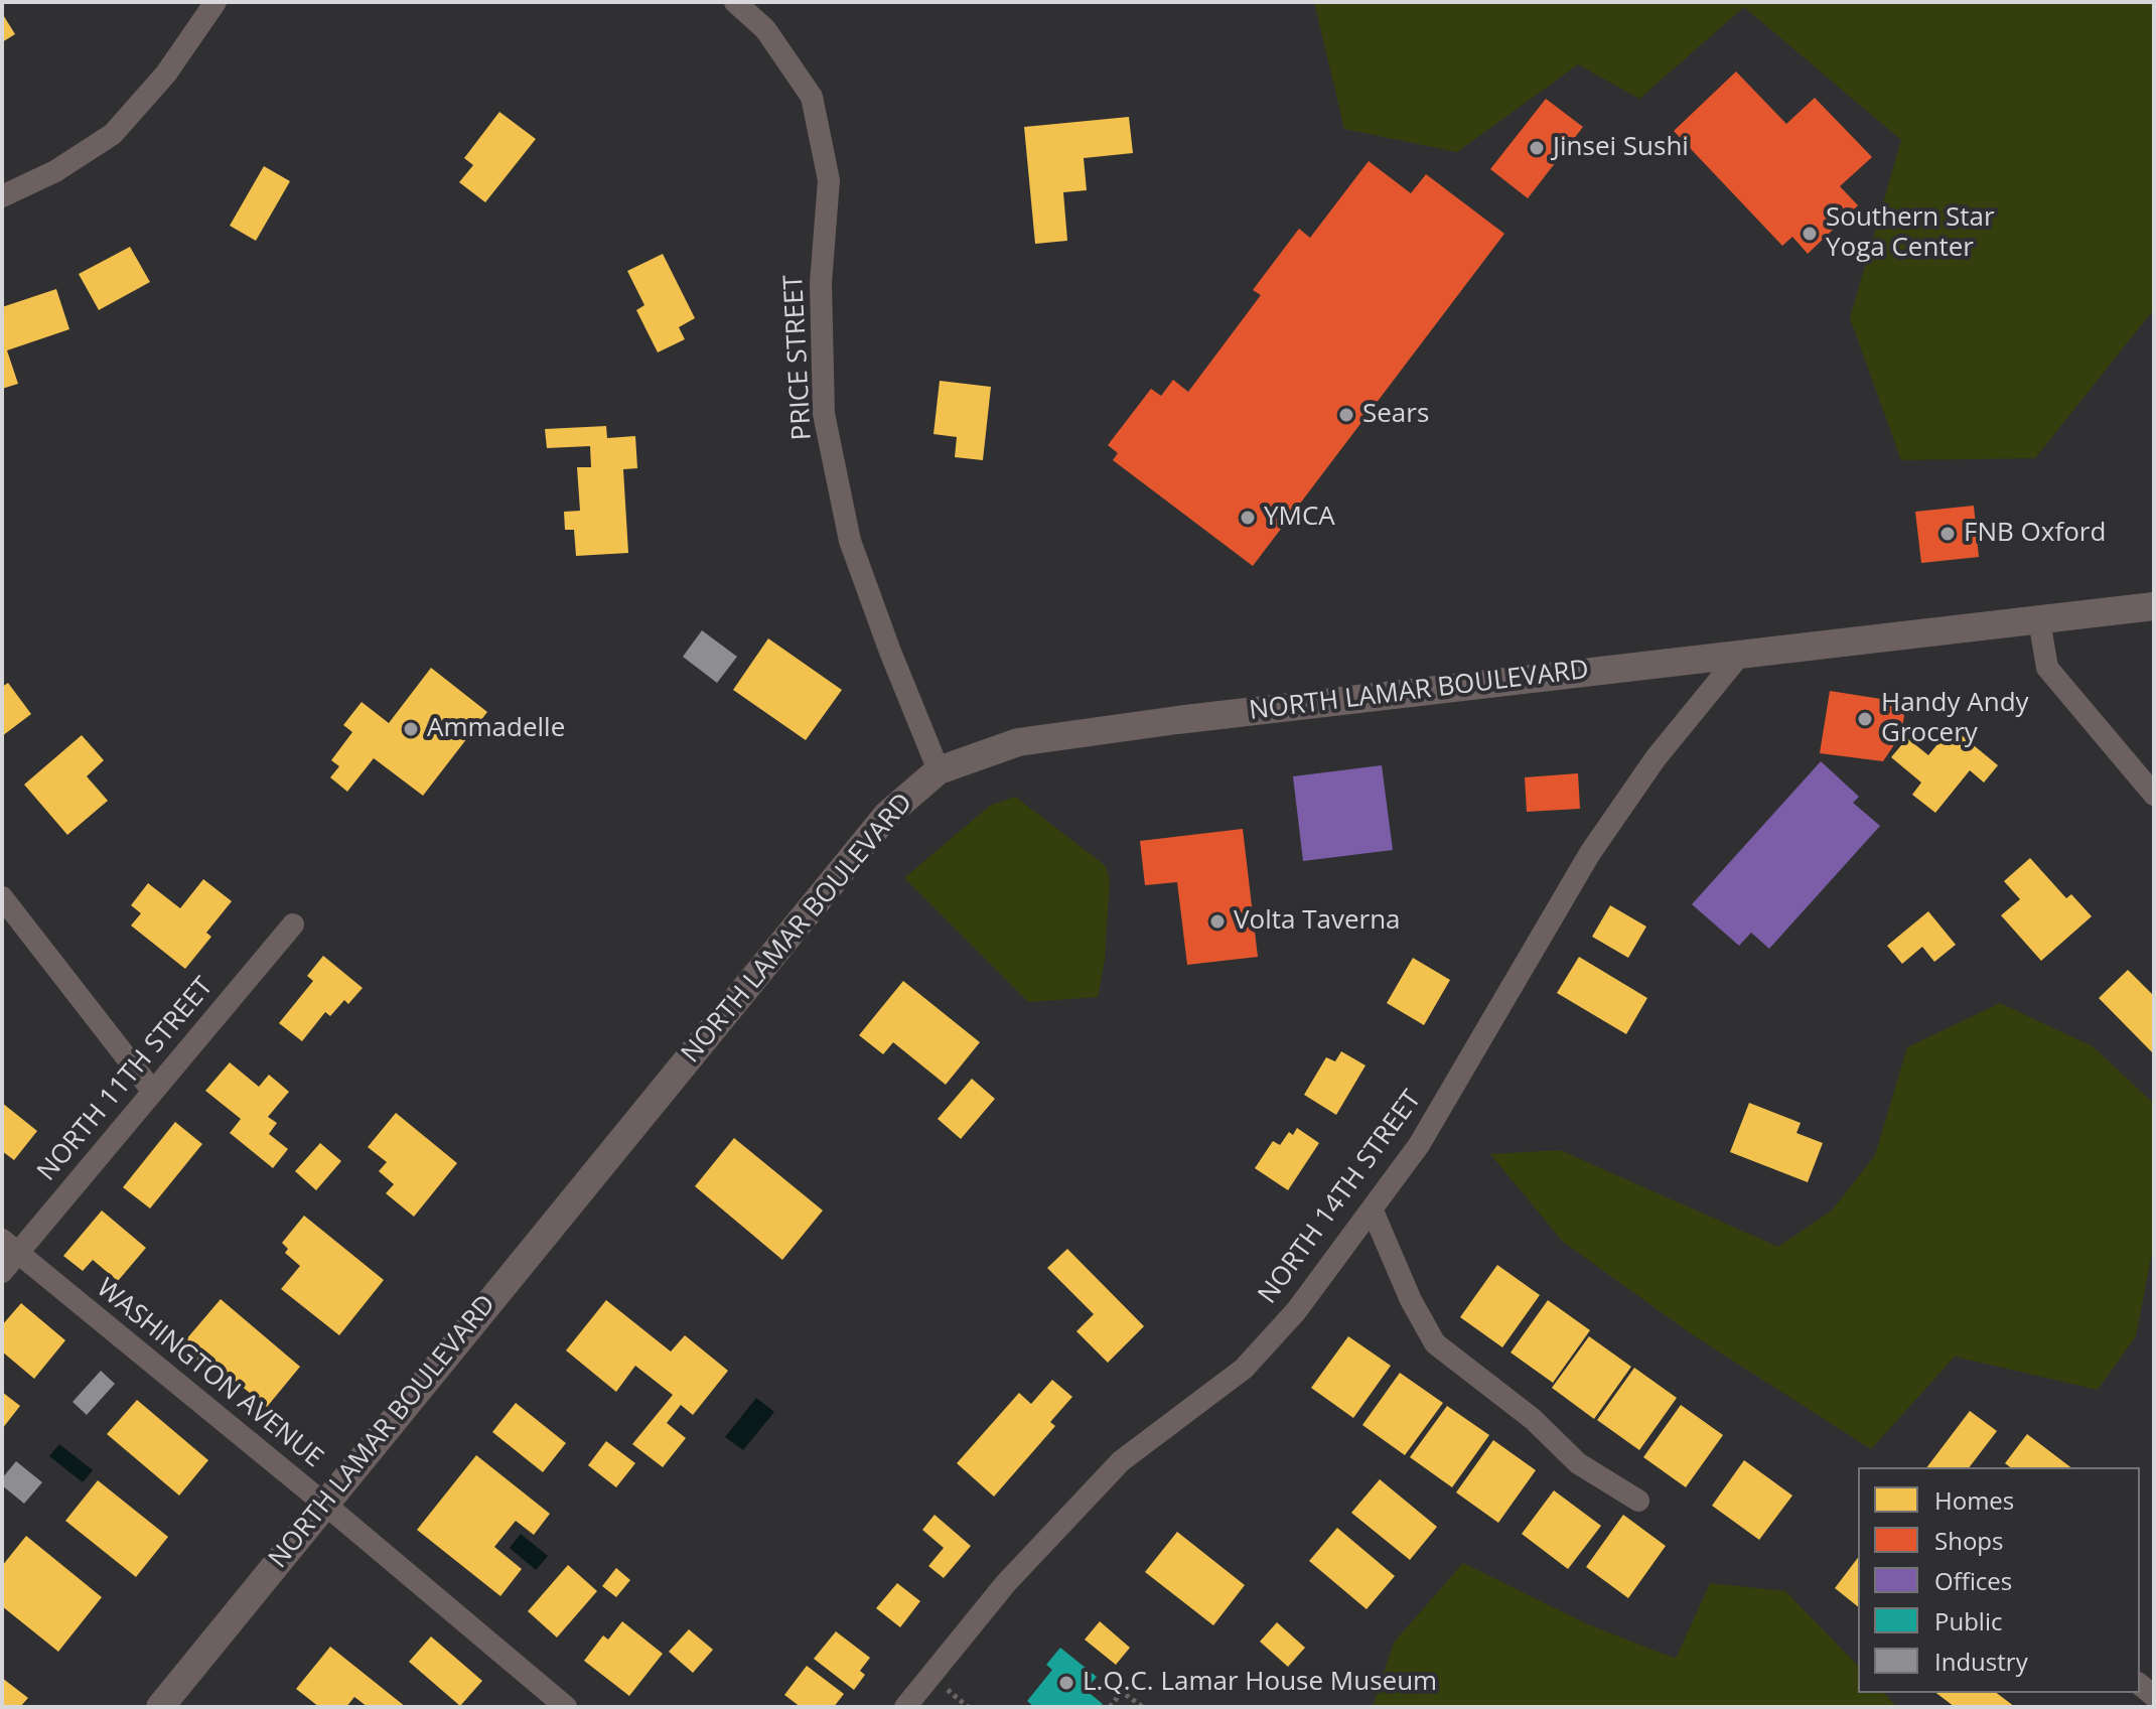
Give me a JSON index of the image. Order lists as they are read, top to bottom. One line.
{"streets":{"street":["PRICE STREET","NORTH LAMAR BOULEVARD","NORTH 11TH STREET","NORTH 14TH STREET","WASHINGTON AVENUE"]},"crossings":[["PRICE STREET","NORTH LAMAR BOULEVARD"],["NORTH LAMAR BOULEVARD","NORTH 14TH STREET"],["NORTH LAMAR BOULEVARD","WASHINGTON AVENUE"],["NORTH 11TH STREET","WASHINGTON AVENUE"]],"places":["Jinsei Sushi","Southern Star Yoga Center","Sears","YMCA","FNB Oxford","Handy Andy Grocery","Ammadelle","Volta Taverna","L.Q.C. Lamar House Museum"],"legend":["Homes","Shops","Offices","Public","Industry"]}
